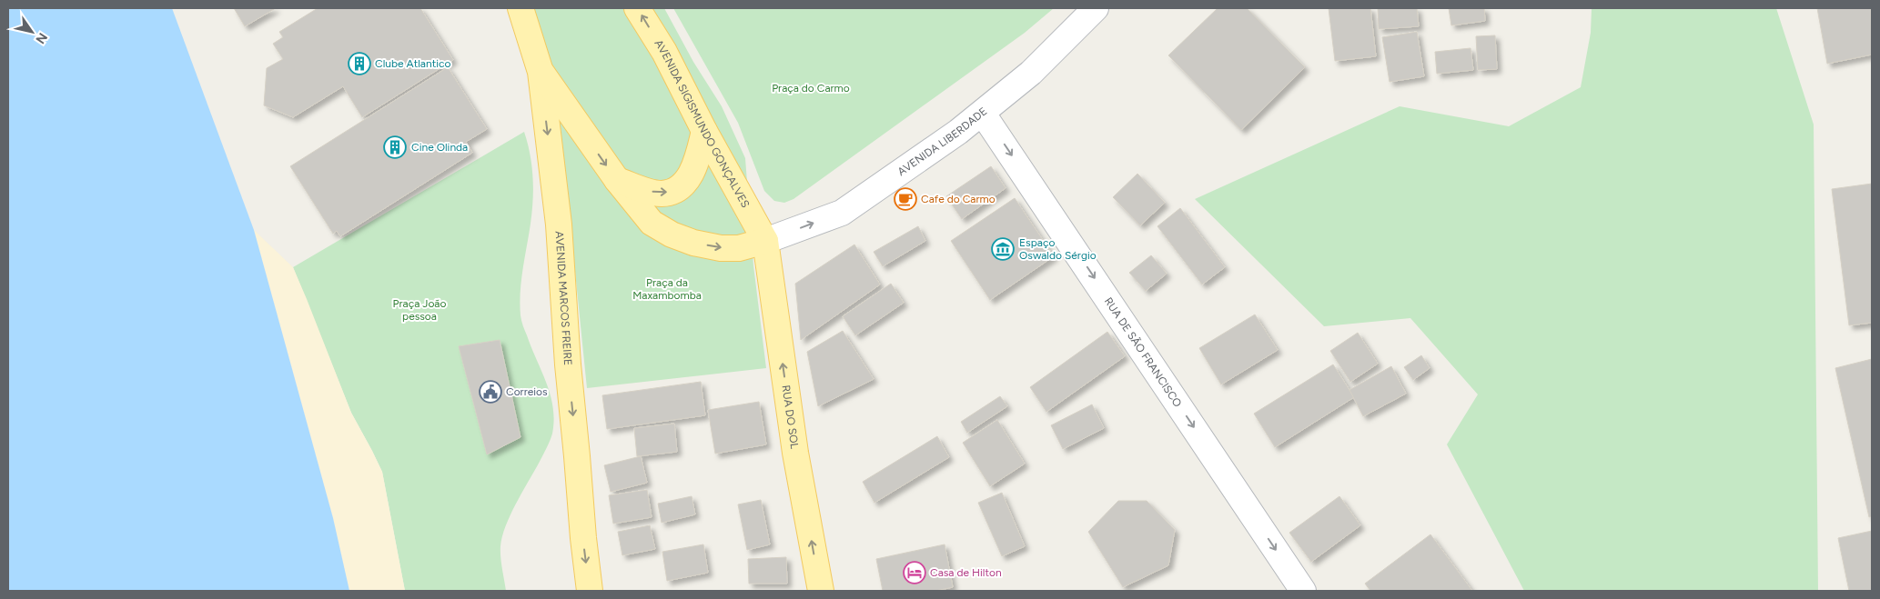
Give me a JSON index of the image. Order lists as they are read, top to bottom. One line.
{"streets":{"main road":["AVENIDA SIGISMUNDO GONÇALVES","AVENIDA MARCOS FREIRE","RUA DO SOL"],"street":["AVENIDA LIBERDADE","RUA DE SÃO FRANCISCO"]},"crossings":[["AVENIDA SIGISMUNDO GONÇALVES","AVENIDA LIBERDADE"],["AVENIDA SIGISMUNDO GONÇALVES","RUA DO SOL"],["AVENIDA LIBERDADE","RUA DE SÃO FRANCISCO"],["AVENIDA LIBERDADE","RUA DO SOL"]],"one_way":["AVENIDA LIBERDADE","AVENIDA MARCOS FREIRE","RUA DE SÃO FRANCISCO","RUA DO SOL"],"parks":["Praça do Carmo","Praça da Maxambomba","Praça João pessoa"],"places":{"building":["Clube Atlantico","Cine Olinda"],"cafe":["Cafe do Carmo"],"museum":["Espaço Oswaldo Sérgio"],"public building":["Correios"],"hotel":["Casa de Hilton"]},"north":"bottom right"}
